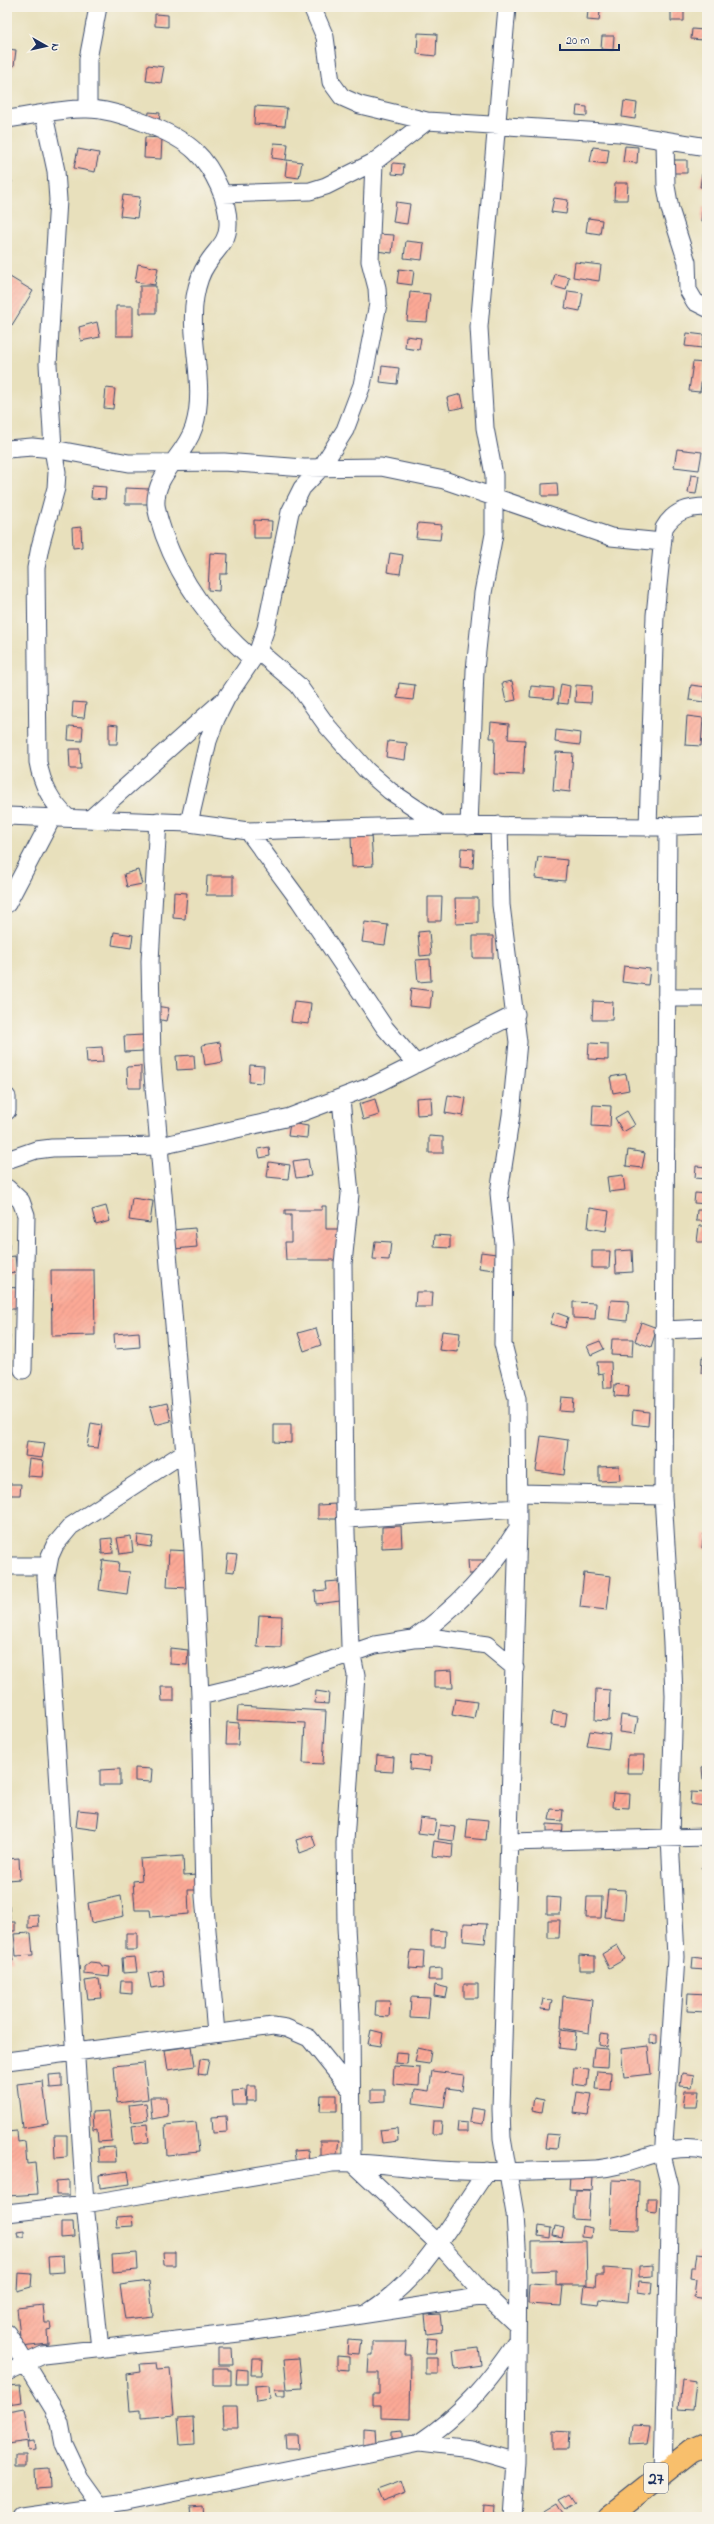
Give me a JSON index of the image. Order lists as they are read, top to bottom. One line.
{"streets":{"main road":["27"]},"scale_bar":"20 m","north":"right"}
